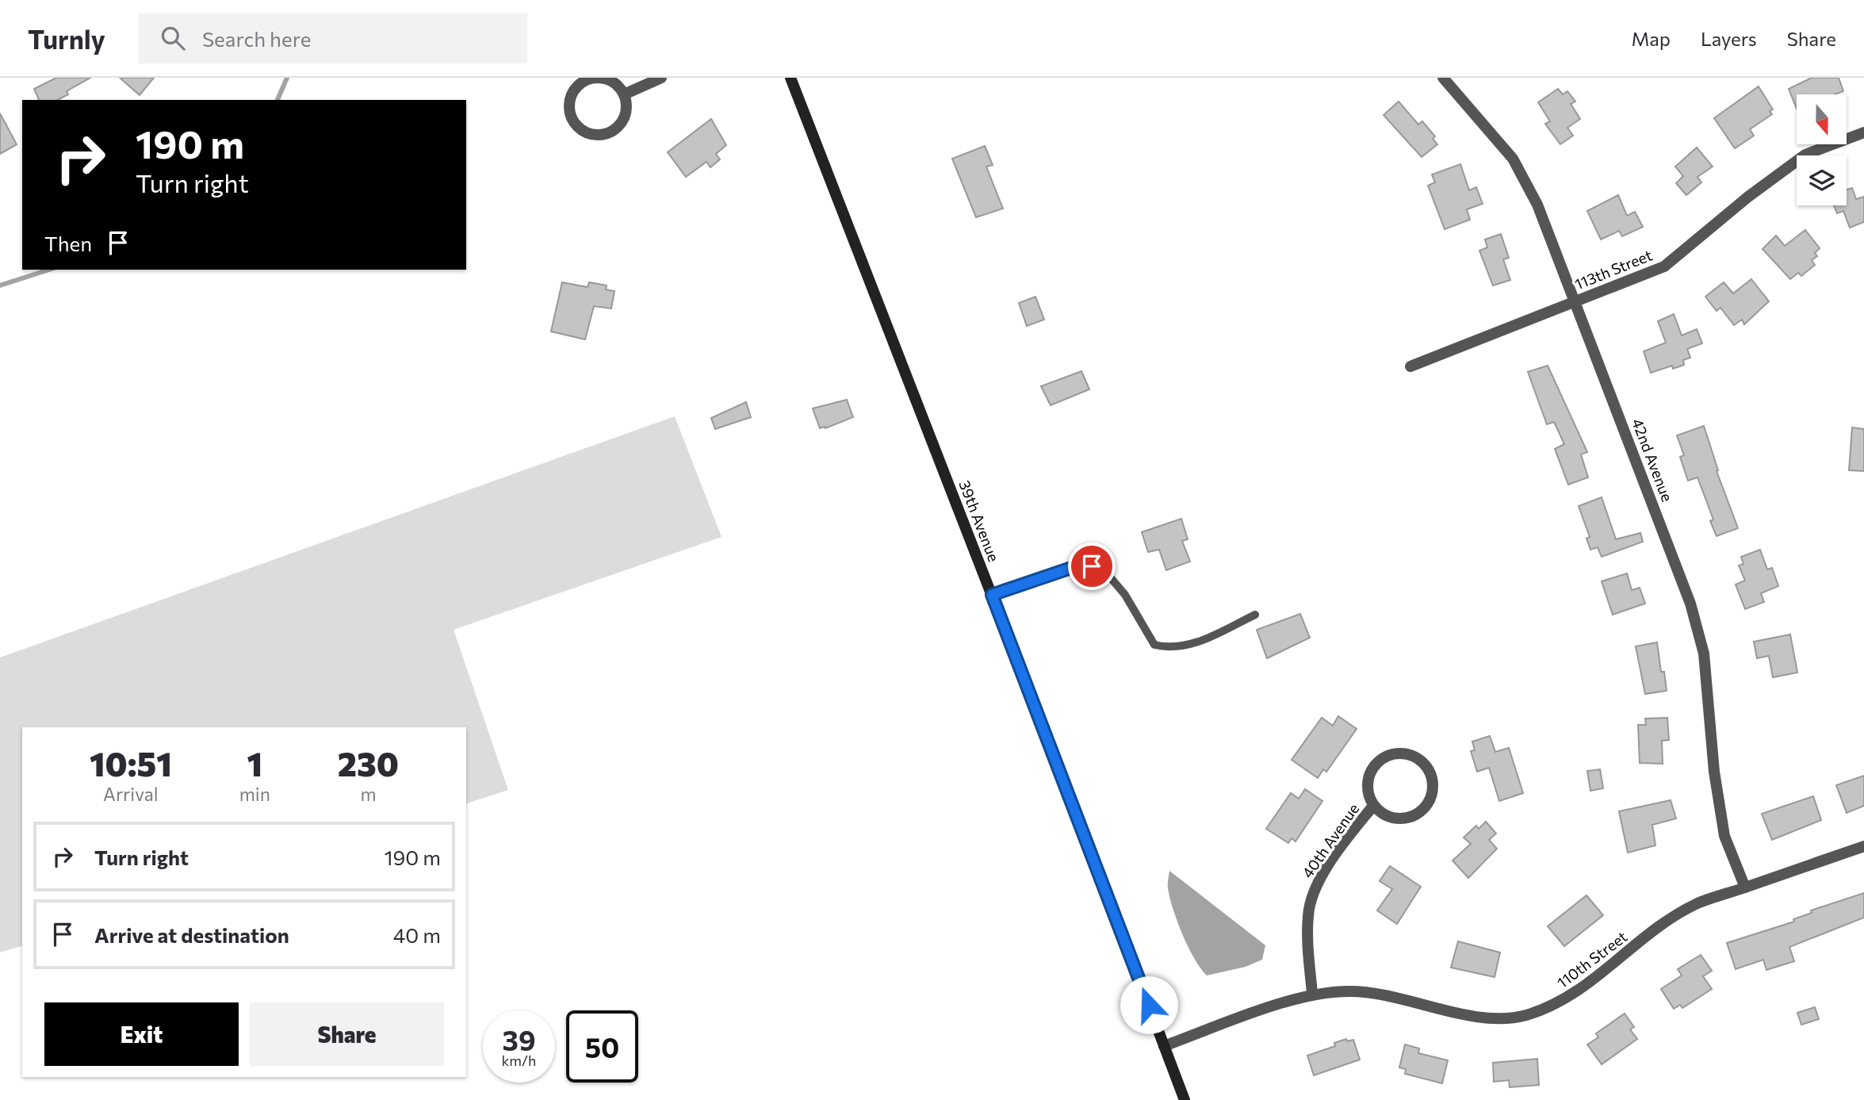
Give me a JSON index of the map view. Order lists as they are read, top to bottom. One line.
{"streets":{"main road":["39th Avenue"],"street":["113th Street","42nd Avenue","40th Avenue","110th Street"]},"crossings":[["113th Street","42nd Avenue"],["42nd Avenue","110th Street"],["39th Avenue","110th Street"],["40th Avenue","110th Street"]],"north":"bottom","page":{"header":"Turnly","search":"Search here","nav":["Map","Layers","Share"],"turn":["190 m","Turn right"],"then":"Then","eta":["10:51","Arrival","1","min","230","m"],"list":[{"name":"Turn right","value":"190 m"},{"name":"Arrive at destination","value":"40 m"}],"buttons":["Exit","Share"],"speed":"39 km/h","limit":"50"}}
